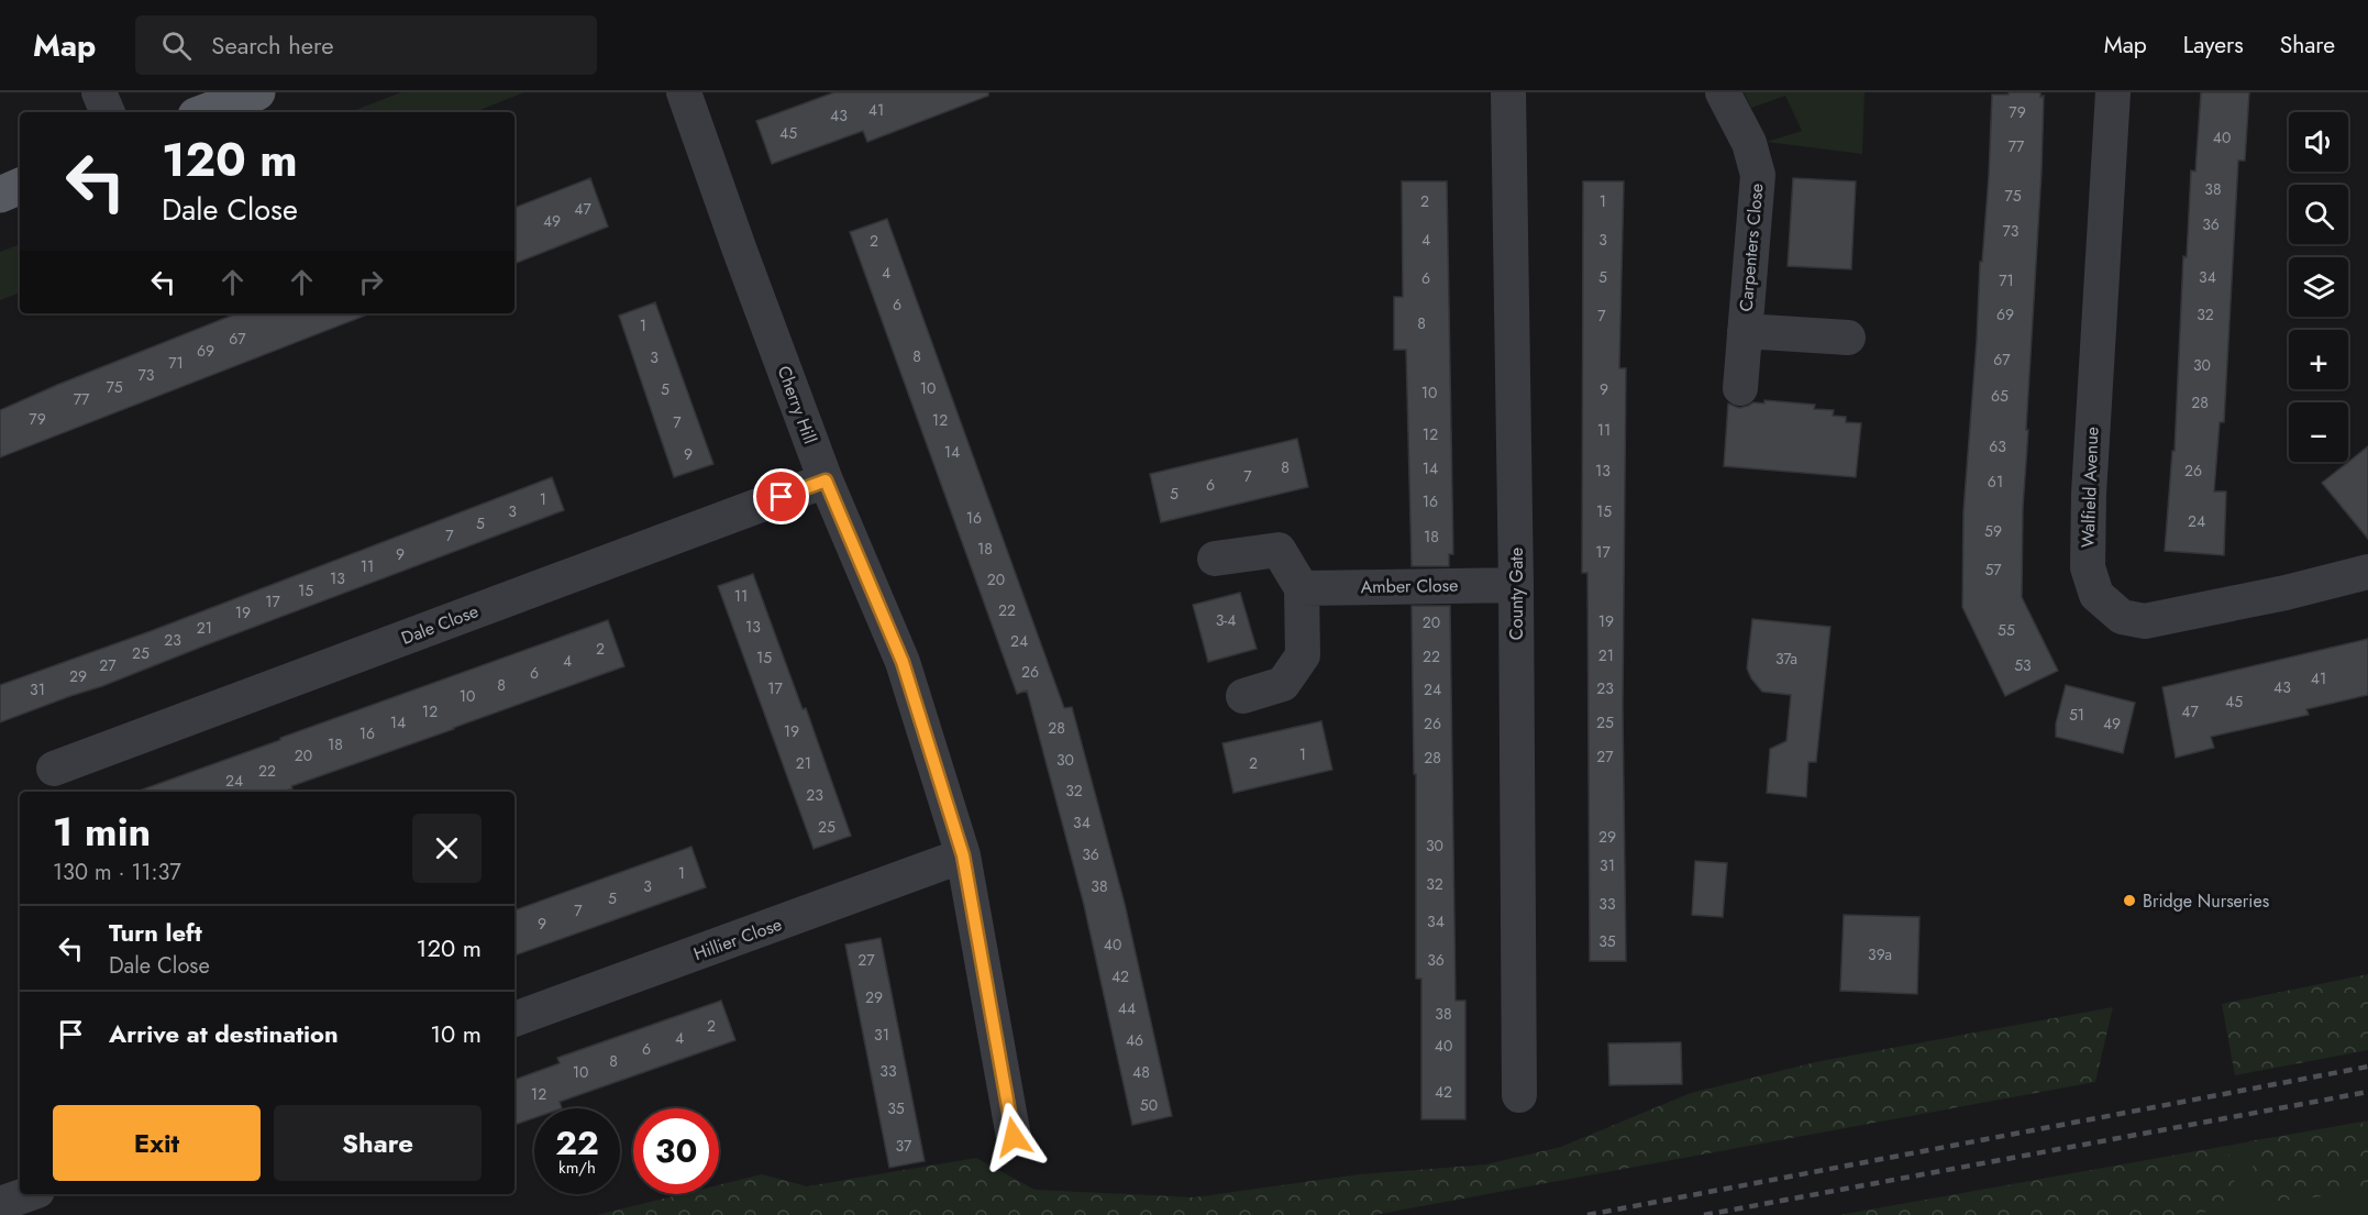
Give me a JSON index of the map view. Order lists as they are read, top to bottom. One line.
{"streets":{"street":["Carpenters Close","Cherry Hill","Walfield Avenue","Amber Close","County Gate","Dale Close","Hillier Close"]},"crossings":[["Cherry Hill","Dale Close"],["Cherry Hill","Hillier Close"],["Amber Close","County Gate"]],"places":["Bridge Nurseries"],"house_numbers":["41","79","43","45","40","77","38","75","2","1","47","49","36","73","4","3","2","4","5","34","6","71","6","69","32","7","8","1","67","69","8","3","67","71","30","73","75","10","5","9","10","65","77","28","79","12","7","11","12","63","14","9","8","14","13","26","7","61","6","5","1","16","3","15","16","24","5","59","7","18","18","17","9","11","57","13","20","15","11","17","22","19","3-4","19","20","13","21","55","23","24","2","25","21","22","15","37a","4","27","53","26","6","29","41","8","43","17","23","31","24","10","45","12","47","51","14","25","26","49","28","19","16","18","1","20","27","28","30","21","2","22","24","32","23","34","25","29","30","36","31","1","32","3","38","5","33","7","34","9","35","40","39a","27","36","42","29","44","38","2","31","4","46","40","6","8","33","10","48","42","12","50","35","37"],"page":{"header":"Map","search":"Search here","nav":["Map","Layers","Share"],"map_buttons":["+","−"],"turn":["120 m","Dale Close"],"heading":["1 min","130 m · 11:37"],"list":[{"name":"Turn left","note":"Dale Close","value":"120 m"},{"name":"Arrive at destination","value":"10 m"}],"buttons":["Exit","Share"],"speed":"22 km/h","limit":"30"}}
